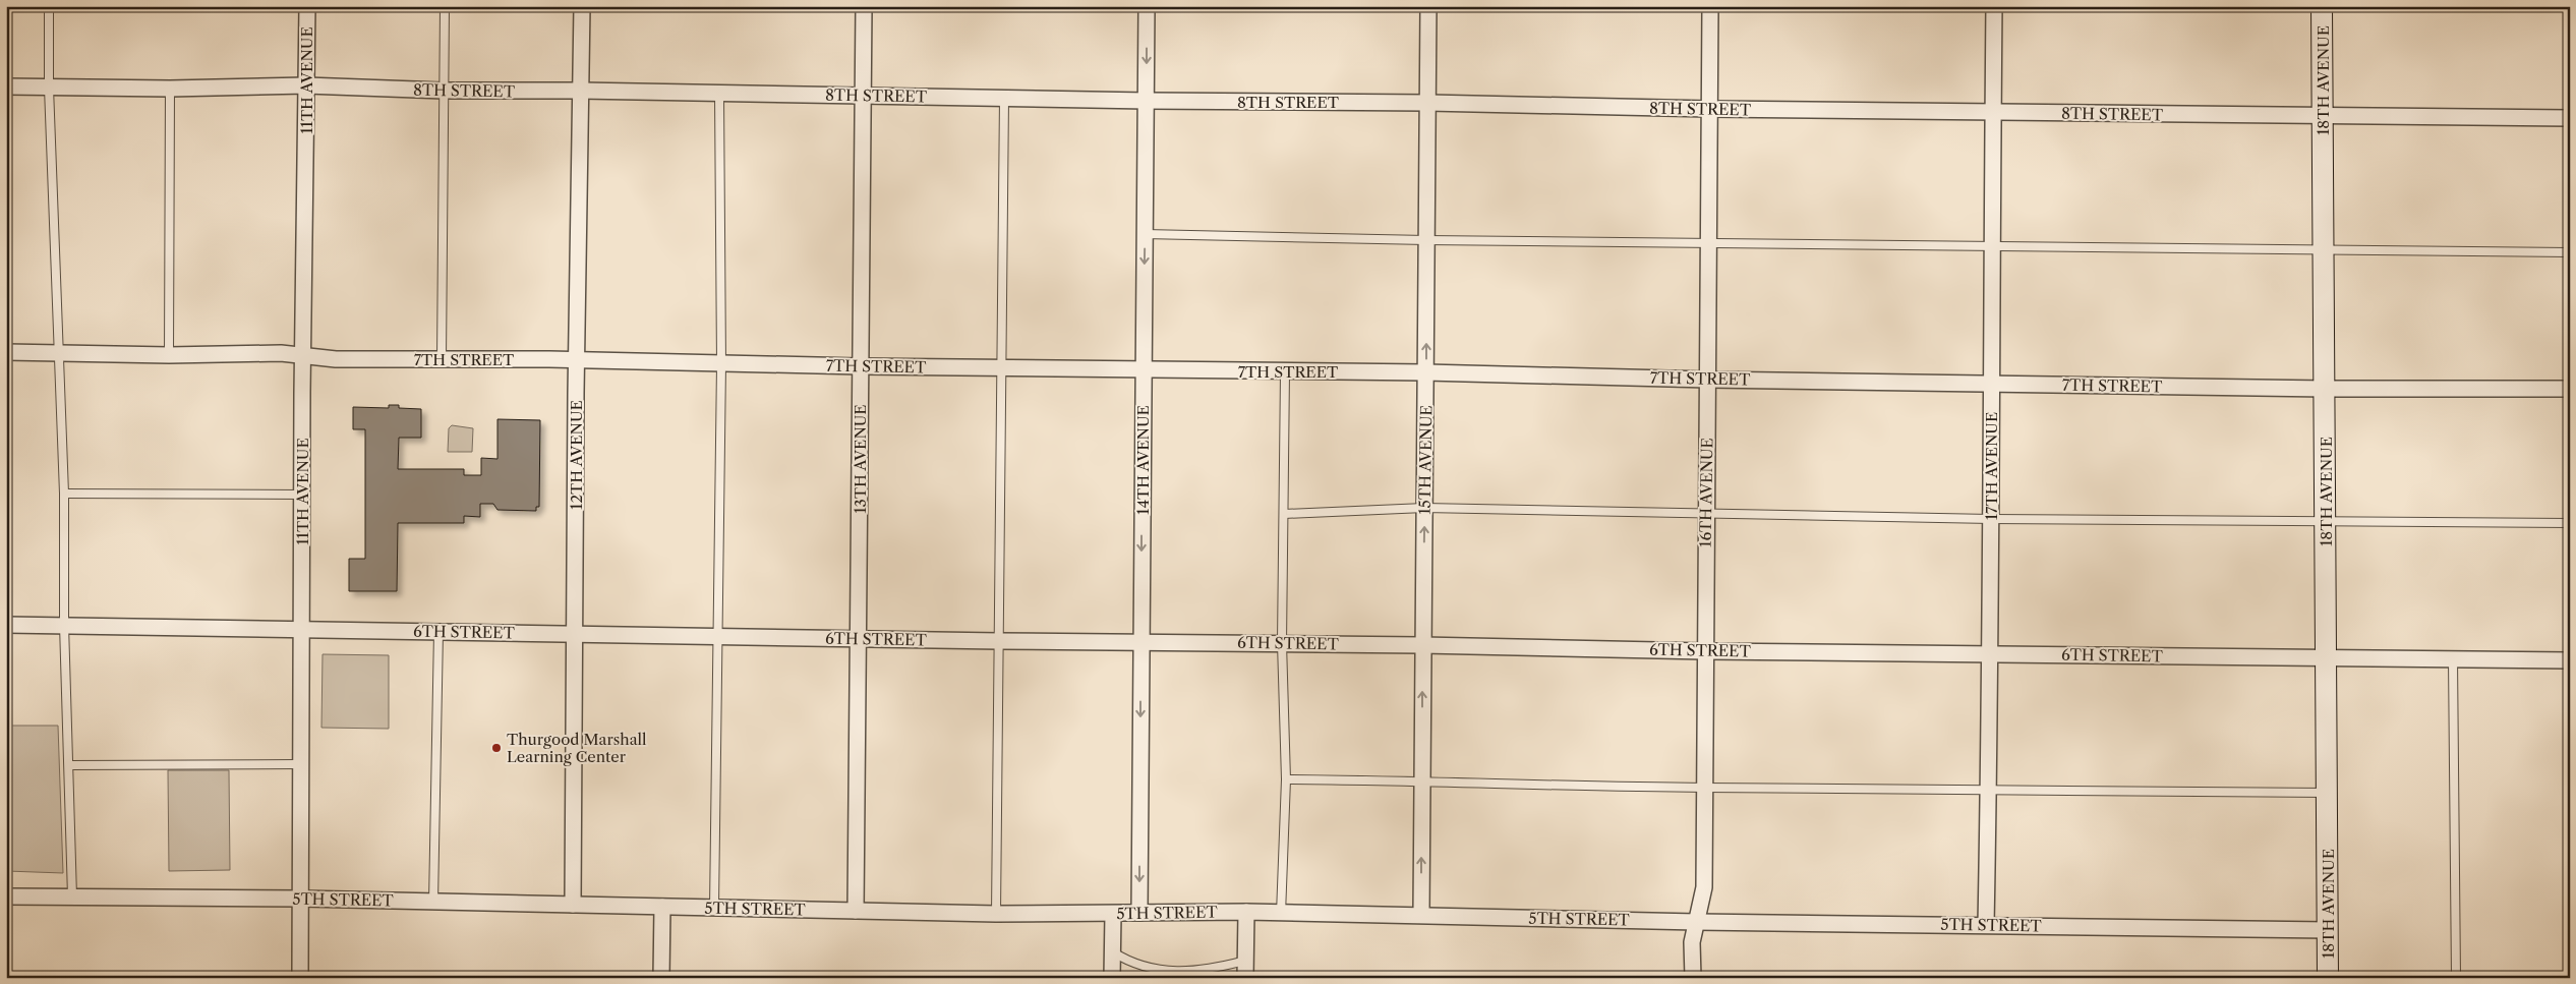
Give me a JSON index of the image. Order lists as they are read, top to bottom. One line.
{"streets":{"street":["11TH AVENUE","18TH AVENUE","8TH STREET","7TH STREET","12TH AVENUE","13TH AVENUE","14TH AVENUE","15TH AVENUE","17TH AVENUE","16TH AVENUE","6TH STREET","5TH STREET"]},"crossings":[["11TH AVENUE","8TH STREET"],["11TH AVENUE","7TH STREET"],["11TH AVENUE","6TH STREET"],["11TH AVENUE","5TH STREET"],["18TH AVENUE","8TH STREET"],["18TH AVENUE","7TH STREET"],["18TH AVENUE","6TH STREET"],["18TH AVENUE","5TH STREET"],["8TH STREET","12TH AVENUE"],["8TH STREET","13TH AVENUE"],["8TH STREET","14TH AVENUE"],["8TH STREET","15TH AVENUE"],["8TH STREET","17TH AVENUE"],["8TH STREET","16TH AVENUE"],["7TH STREET","12TH AVENUE"],["7TH STREET","13TH AVENUE"],["7TH STREET","14TH AVENUE"],["7TH STREET","15TH AVENUE"],["7TH STREET","17TH AVENUE"],["7TH STREET","16TH AVENUE"],["12TH AVENUE","6TH STREET"],["12TH AVENUE","5TH STREET"],["13TH AVENUE","6TH STREET"],["13TH AVENUE","5TH STREET"],["14TH AVENUE","6TH STREET"],["14TH AVENUE","5TH STREET"],["15TH AVENUE","6TH STREET"],["15TH AVENUE","5TH STREET"],["17TH AVENUE","6TH STREET"],["17TH AVENUE","5TH STREET"],["16TH AVENUE","6TH STREET"],["16TH AVENUE","5TH STREET"]],"one_way":["14TH AVENUE","15TH AVENUE"],"places":["Thurgood Marshall Learning Center"]}
